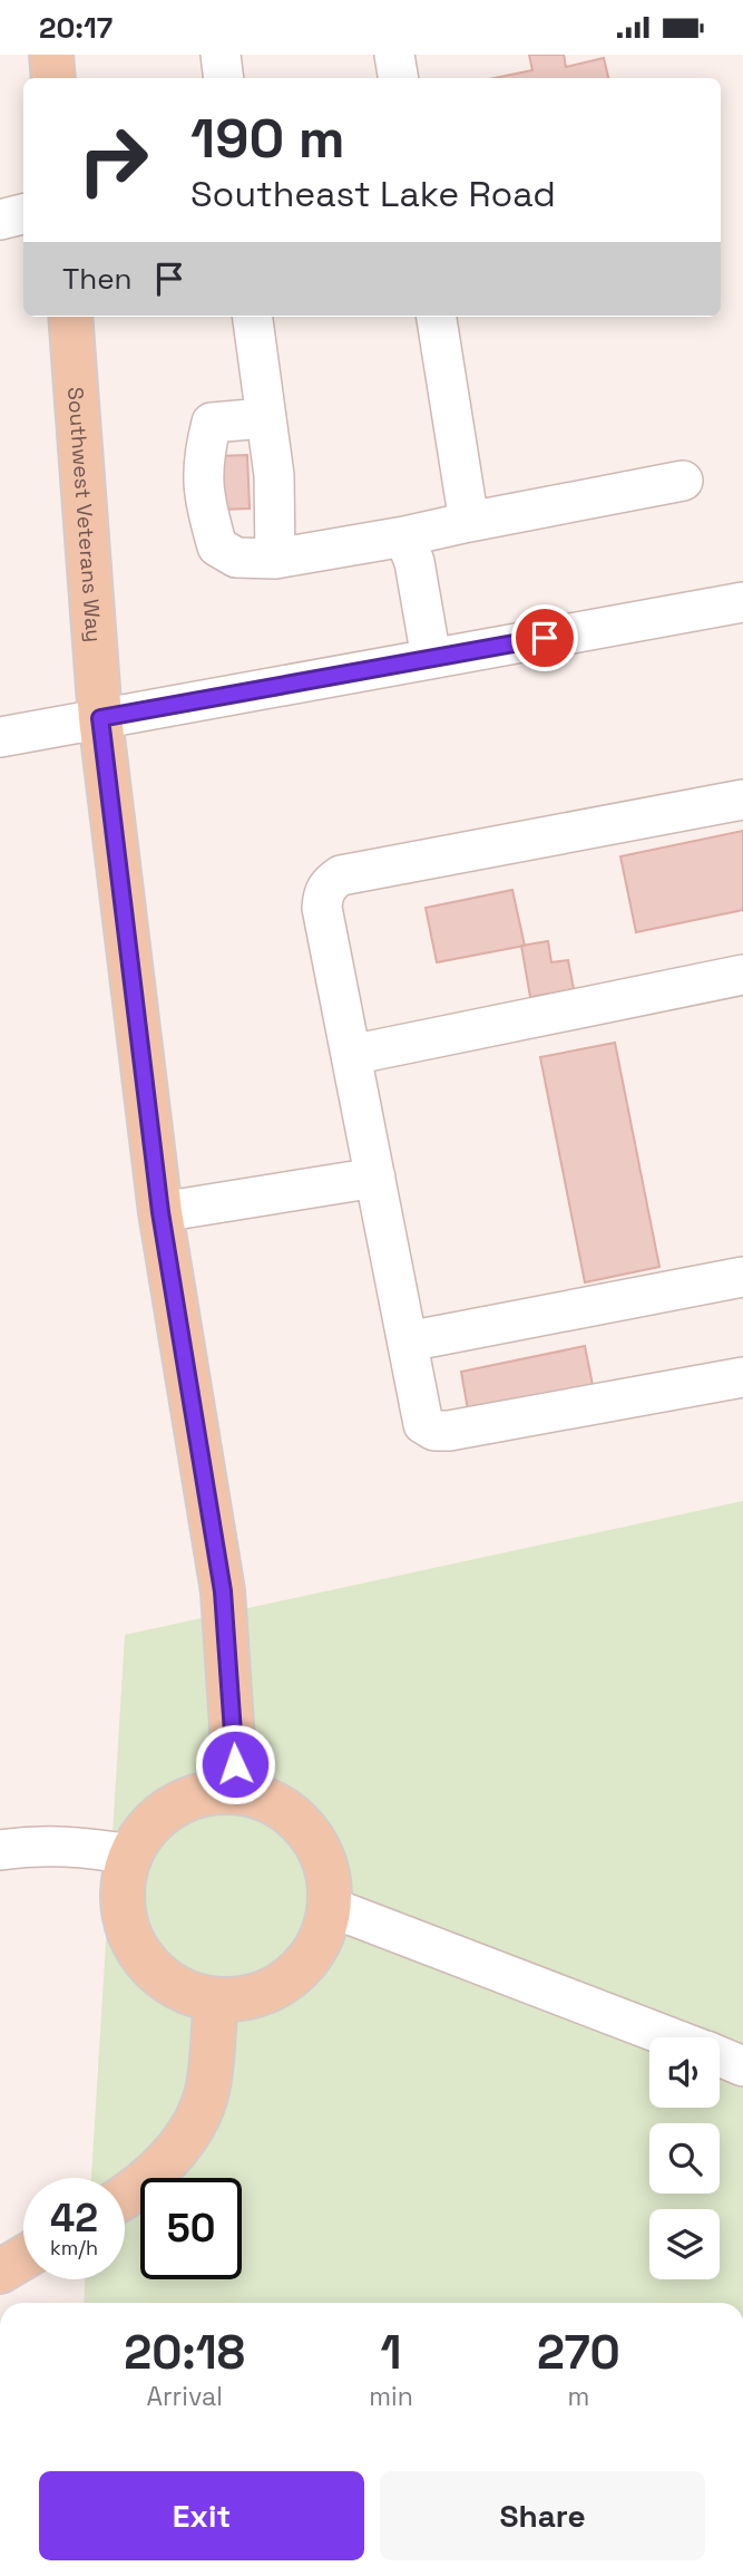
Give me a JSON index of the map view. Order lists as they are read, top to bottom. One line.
{"streets":{"main road":["Southwest Veterans Way"]},"page":{"status":"20:17","turn":["190 m","Southeast Lake Road"],"then":"Then","speed":"42 km/h","limit":"50","eta":["20:18","Arrival","1","min","270","m"],"buttons":["Exit","Share"]}}
